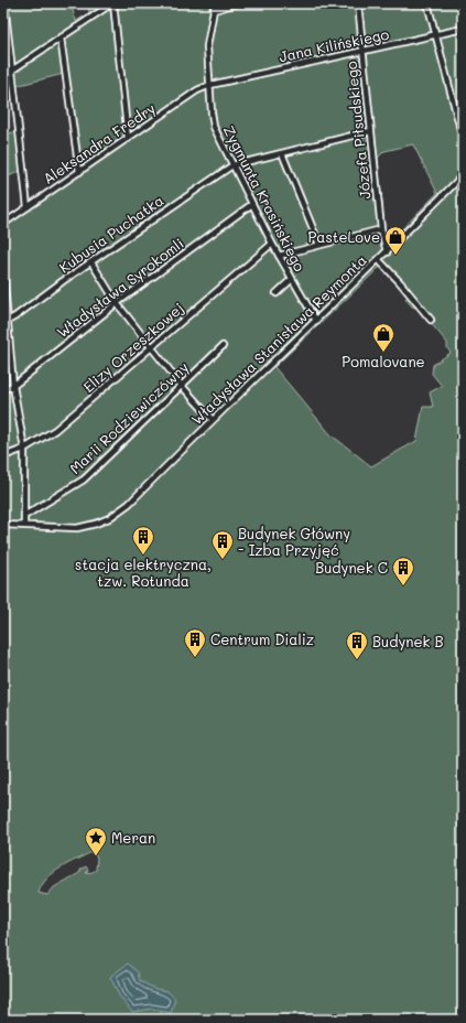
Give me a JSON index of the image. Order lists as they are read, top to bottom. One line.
{"streets":{"street":["Jana Kilińskiego","Józefa Piłsudskiego","Aleksandra Fredry","Zygmunta Krasińskiego","Kubusia Puchatka","Władysława Syrokomli","Władysława Stanisława Reymonta","Elizy Orzeszkowej","Marii Rodziewiczówny"]},"crossings":[["Jana Kilińskiego","Józefa Piłsudskiego"],["Jana Kilińskiego","Aleksandra Fredry"],["Jana Kilińskiego","Zygmunta Krasińskiego"],["Józefa Piłsudskiego","Władysława Stanisława Reymonta"],["Aleksandra Fredry","Zygmunta Krasińskiego"],["Zygmunta Krasińskiego","Kubusia Puchatka"],["Zygmunta Krasińskiego","Władysława Syrokomli"],["Zygmunta Krasińskiego","Władysława Stanisława Reymonta"],["Zygmunta Krasińskiego","Elizy Orzeszkowej"]],"places":{"shop":["PasteLove","Pomalovane"],"building":["stacja elektryczna, tzw. Rotunda","Budynek Główny - Izba Przyjęć","Budynek C","Centrum Dializ","Budynek B"],"place":["Meran"]}}
